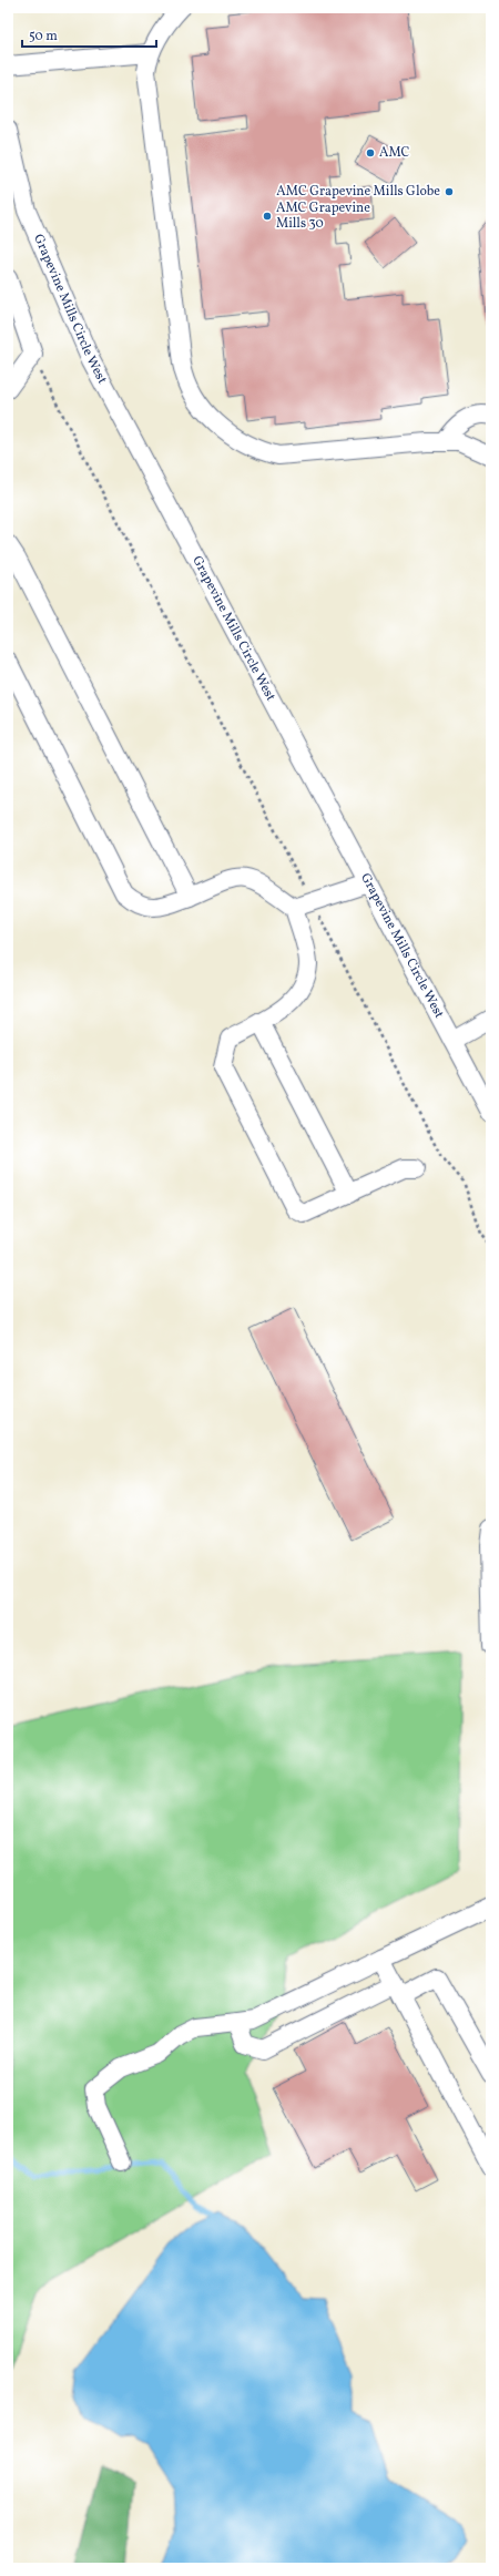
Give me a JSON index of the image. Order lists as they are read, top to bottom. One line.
{"streets":{"street":["Grapevine Mills Circle West"]},"places":["AMC","AMC Grapevine Mills Globe","AMC Grapevine Mills 30"],"scale_bar":"50 m"}
